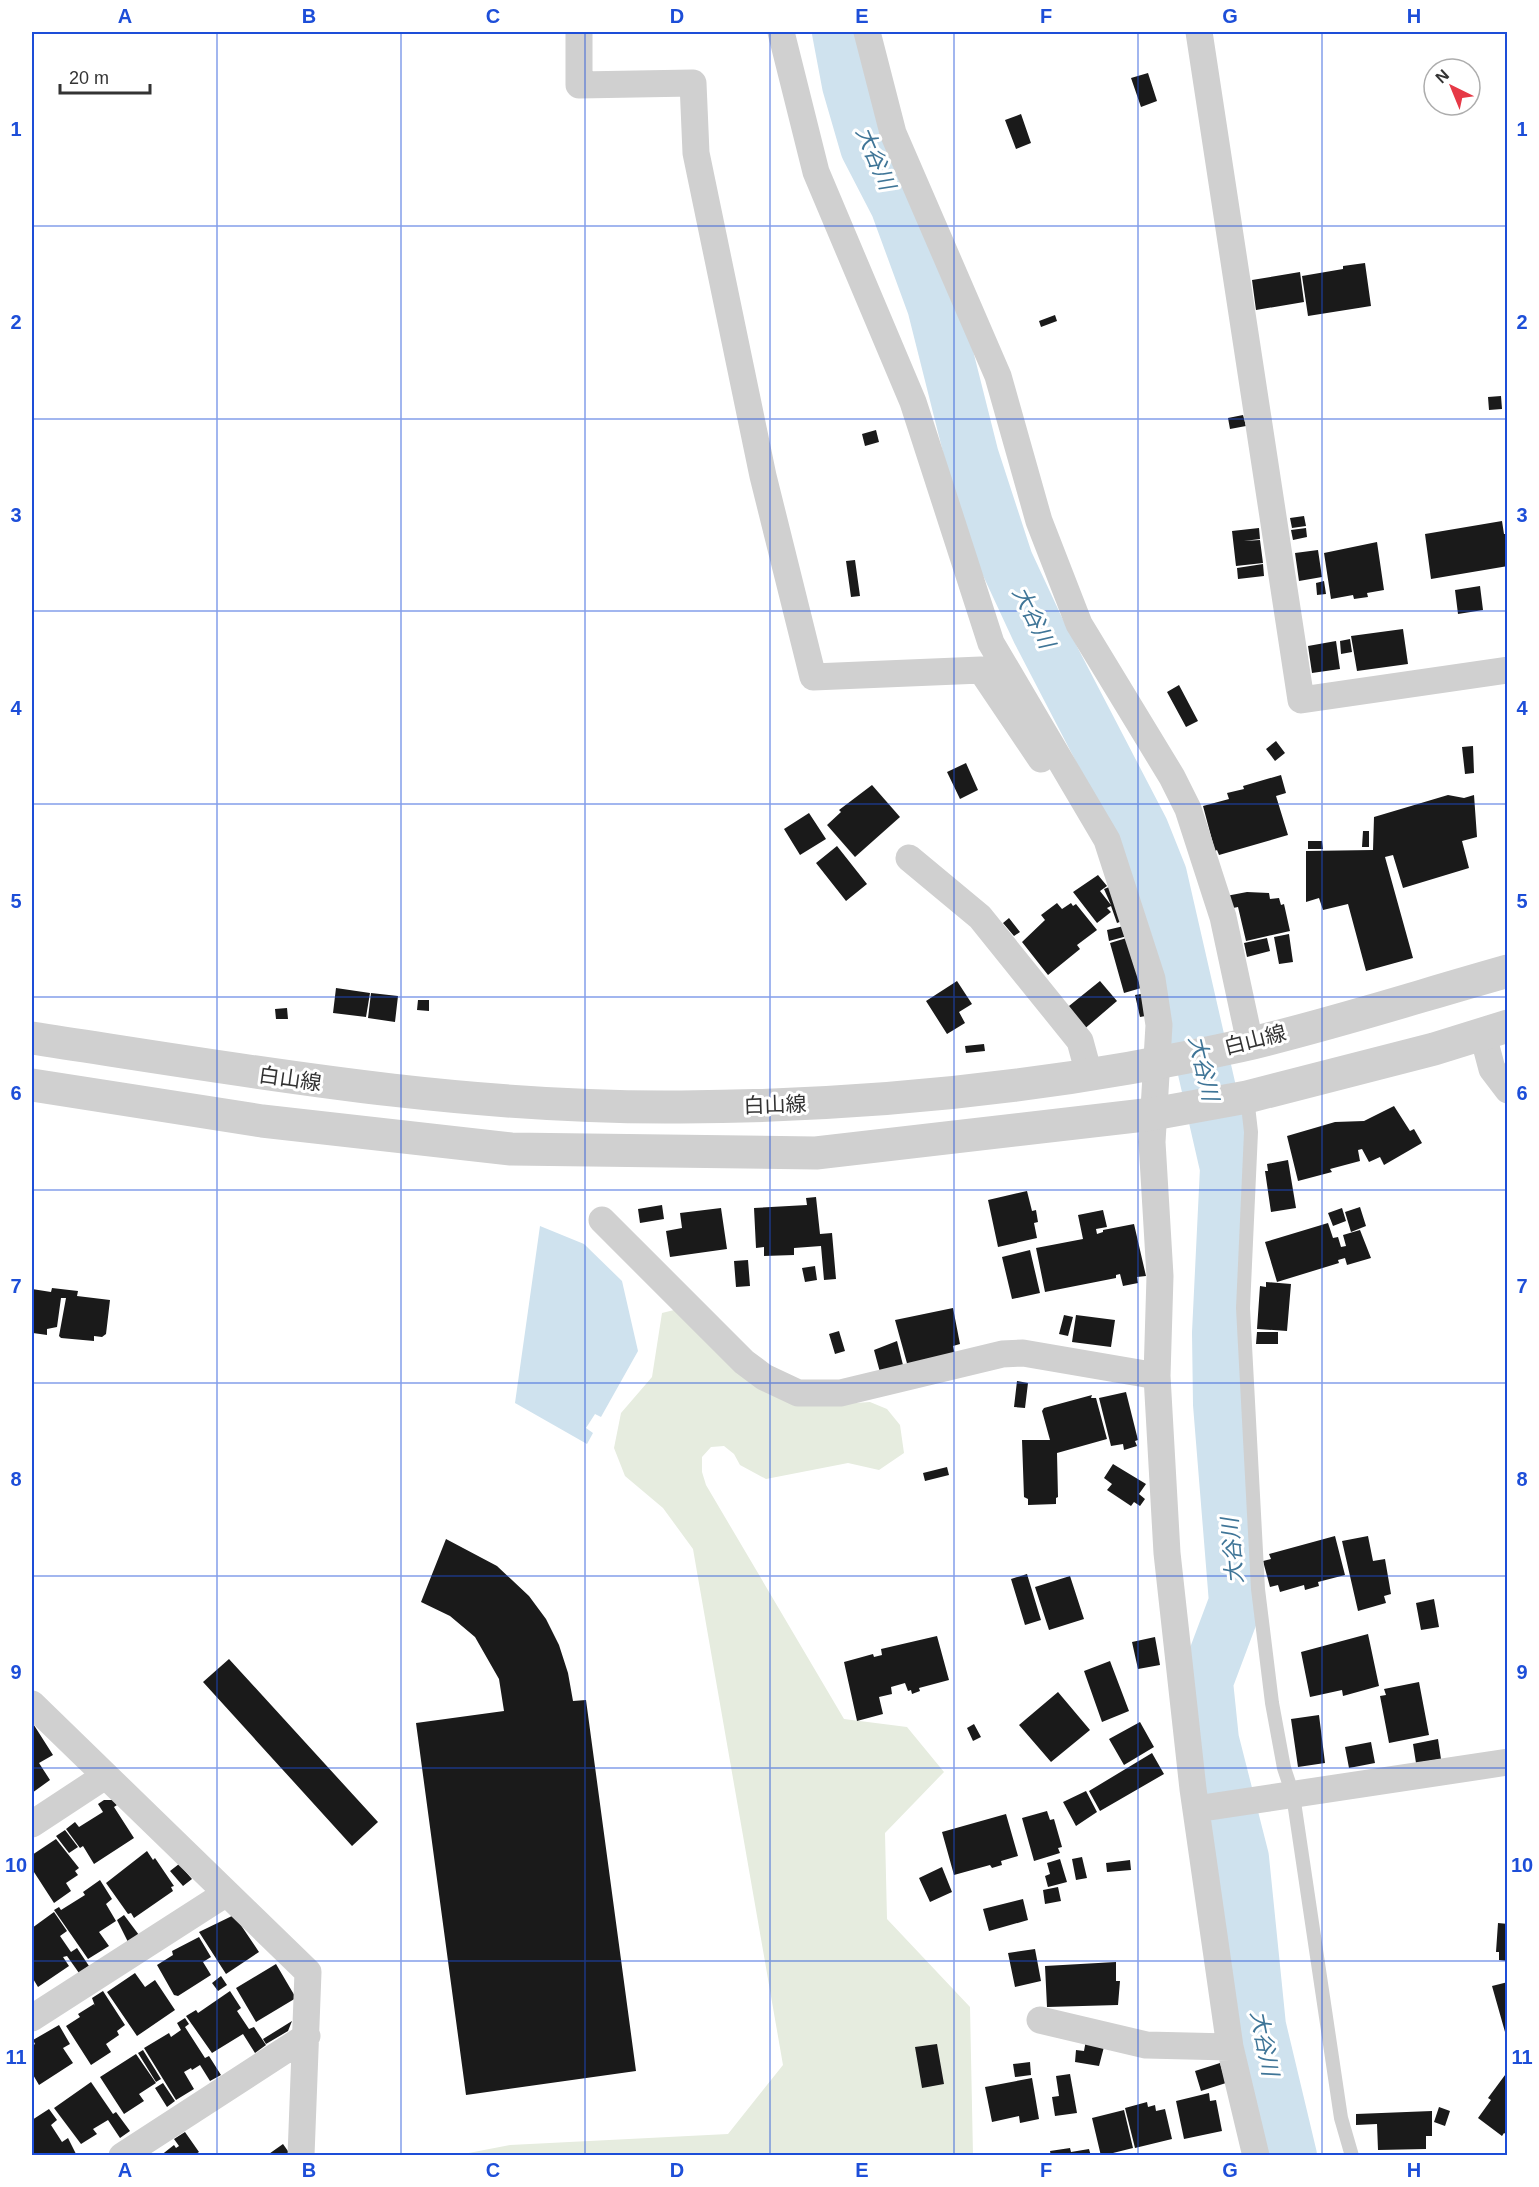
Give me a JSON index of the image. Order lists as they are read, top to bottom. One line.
{"streets":{"street":["白山線"]},"water":["大谷川"],"scale_bar":"20 m","north":"top left","grid":{"columns":["A","B","C","D","E","F","G","H"],"rows":["1","2","3","4","5","6","7","8","9","10","11"]}}
